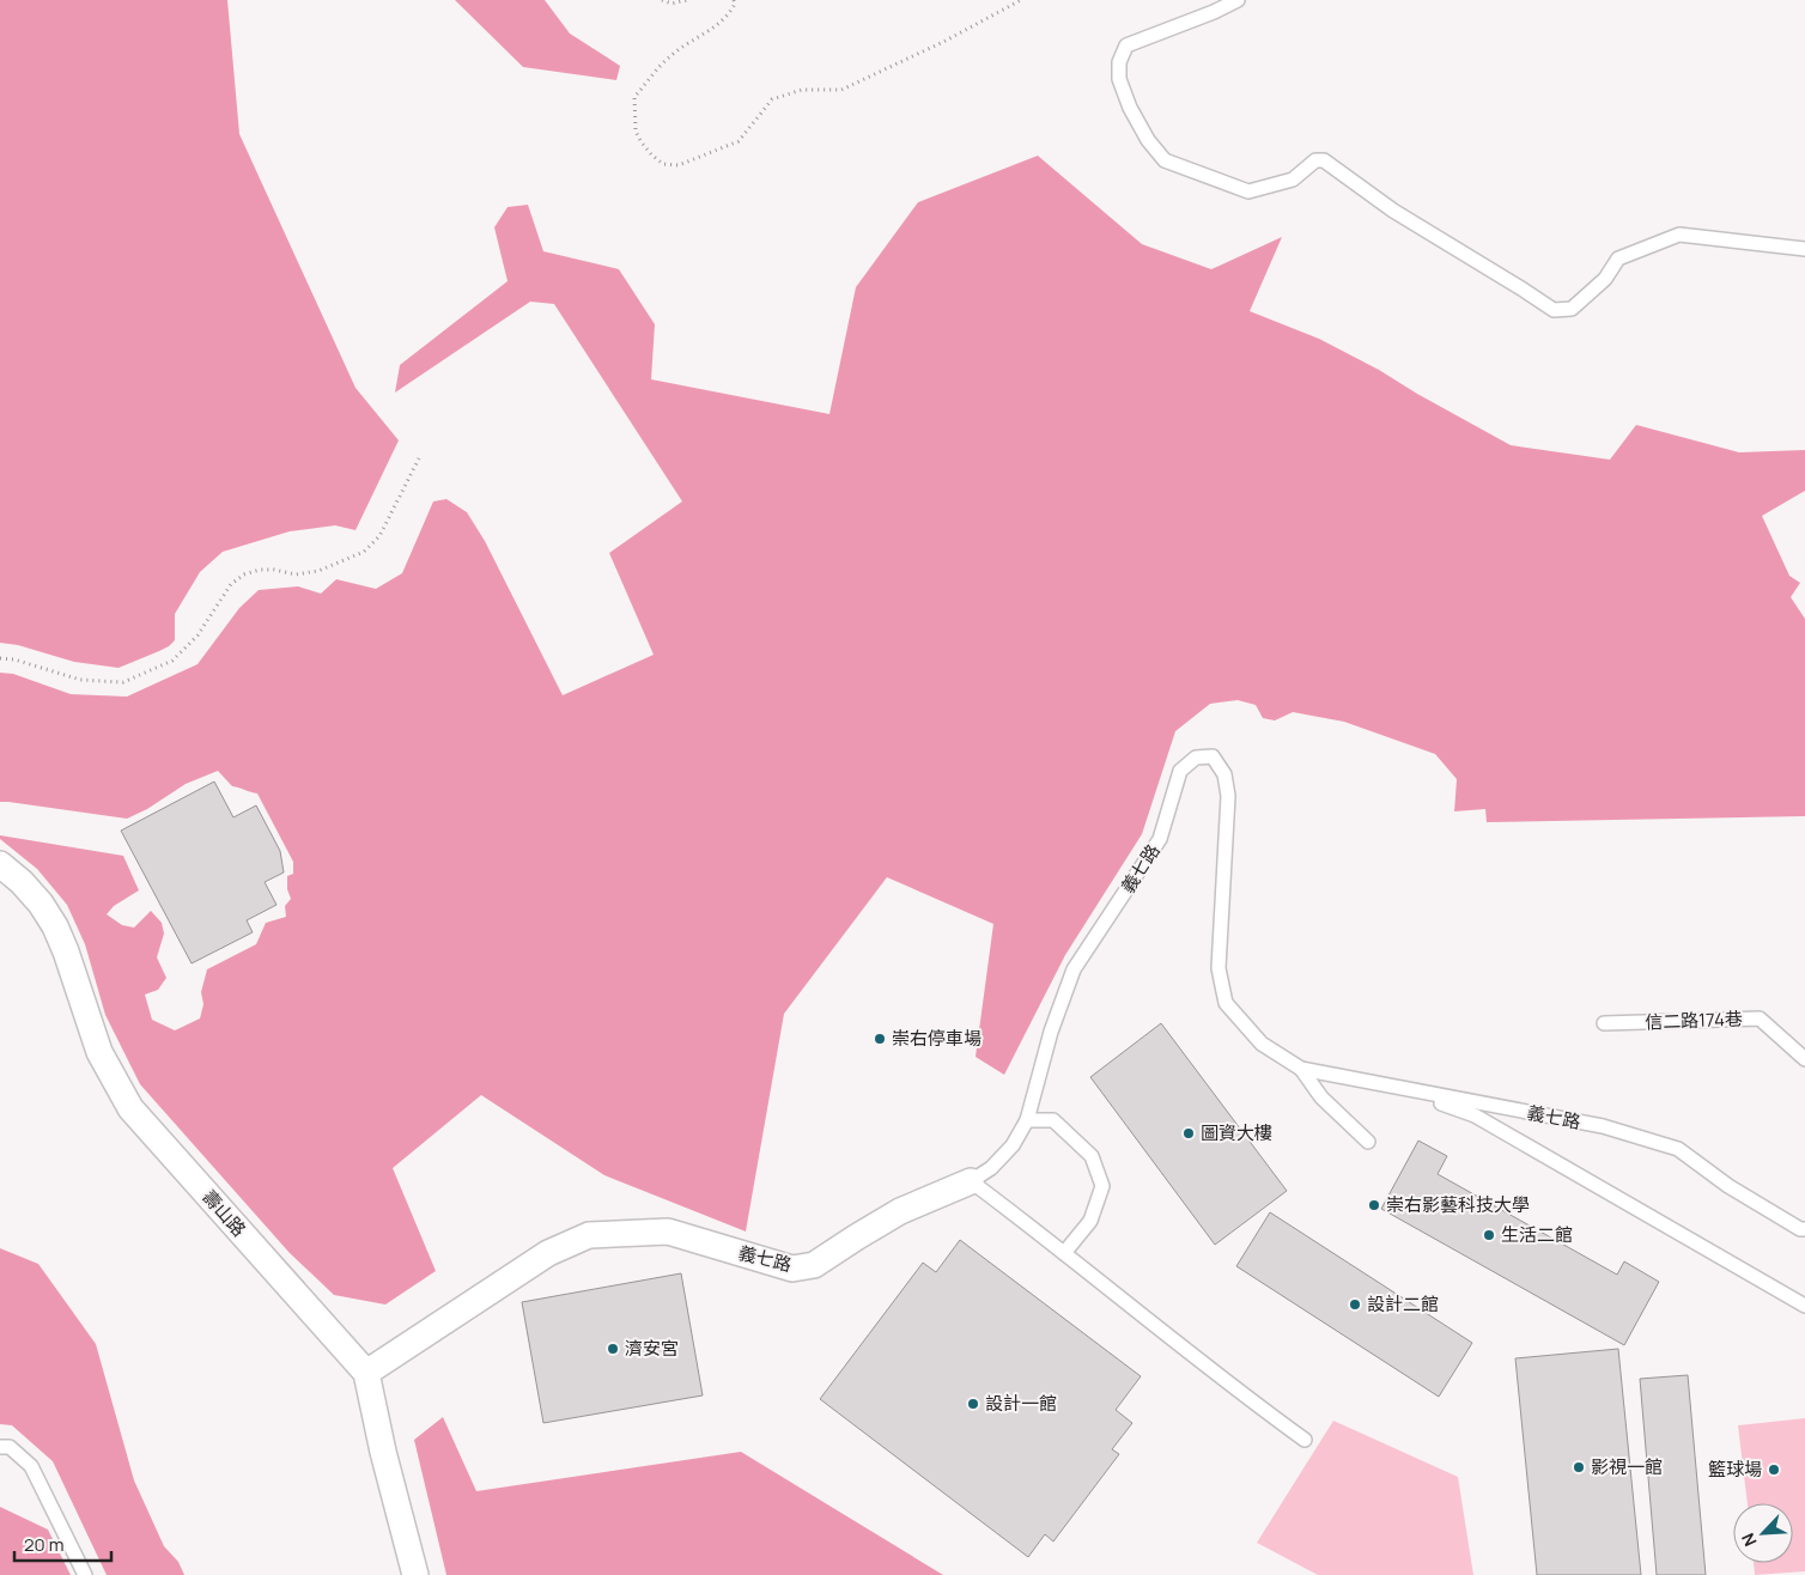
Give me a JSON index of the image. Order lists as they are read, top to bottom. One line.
{"streets":{"street":["義七路","壽山路"],"lane":["信二路174巷"]},"crossings":[["義七路","壽山路"]],"places":["崇右停車場","圖資大樓","崇右影藝科技大學","生活二館","設計二館","濟安宮","設計一館","影視一館","籃球場"],"scale_bar":"20 m","north":"bottom left"}
